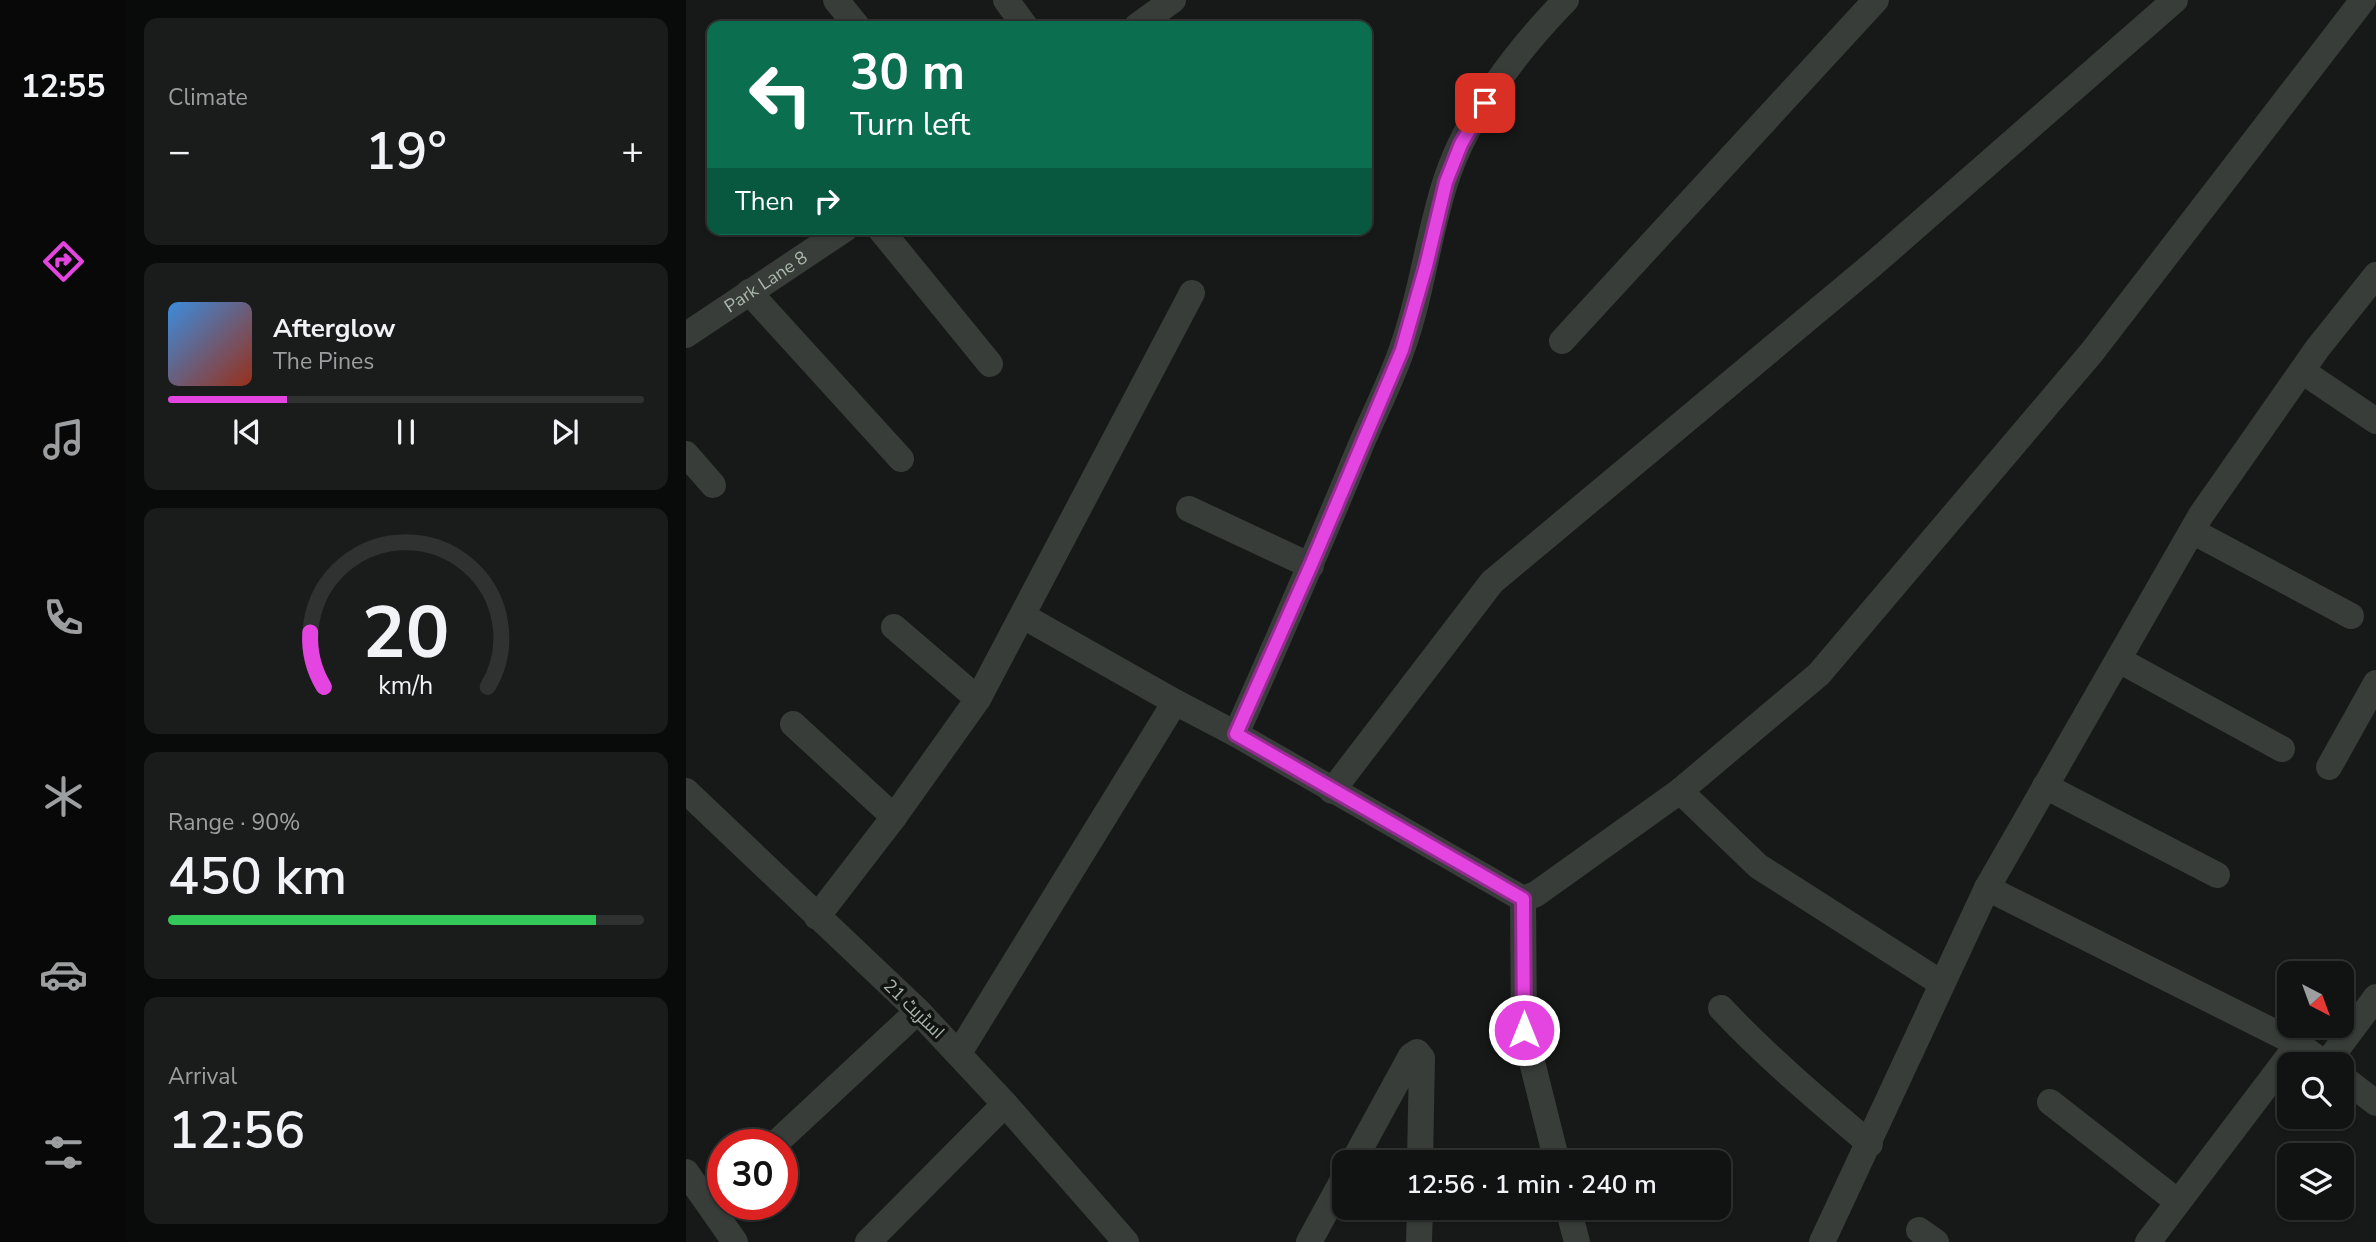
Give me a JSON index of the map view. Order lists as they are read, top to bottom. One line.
{"streets":{"street":["Park Lane 8","اسٹریٹ 21"]},"north":"bottom right","page":{"tabs":"12:55","tile":["Climate",["Range · 90%","450 km"],["Arrival","12:56"]],"turn":["30 m","Turn left"],"heat":["−","19°","+"],"then":"Then","song":["Afterglow","The Pines"],"limit":"30","trip":"12:56 · 1 min · 240 m","gauge":["20","km/h"]}}
